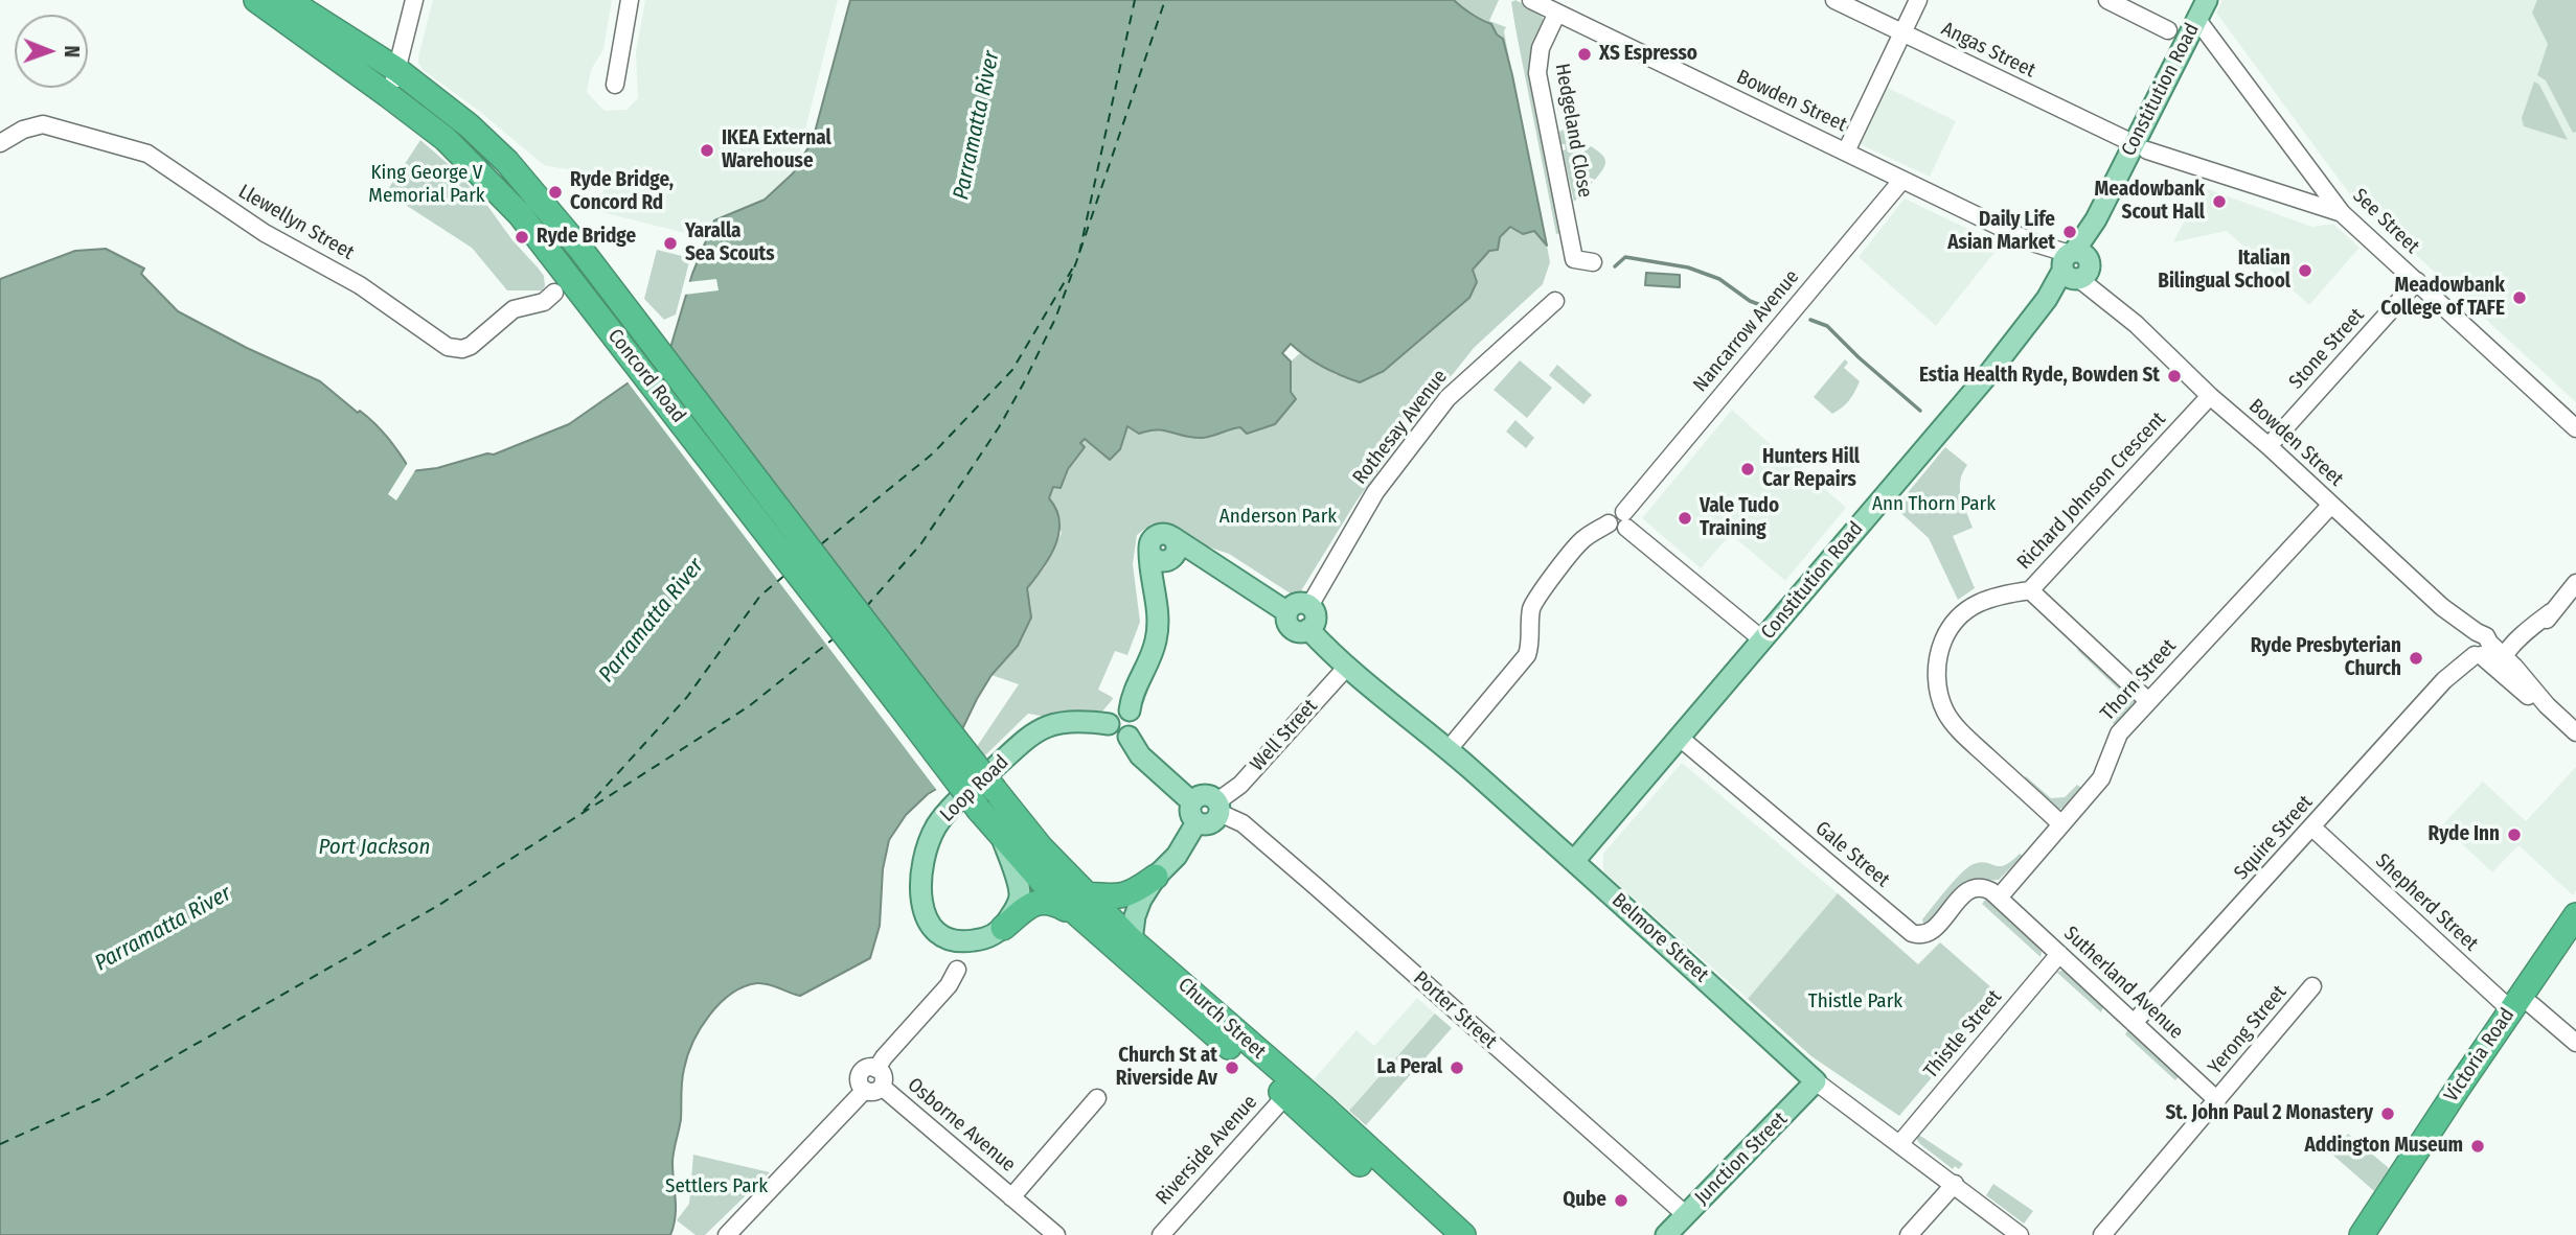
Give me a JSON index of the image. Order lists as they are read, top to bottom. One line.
{"streets":{"highway":["Concord Road","Church Street","Victoria Road"],"main road":["Constitution Road","Loop Road","Belmore Street","Junction Street"],"street":["Angas Street","Bowden Street","Hedgeland Close","See Street","Llewellyn Street","Nancarrow Avenue","Stone Street","Rothesay Avenue","Richard Johnson Crescent","Thorn Street","Well Street","Squire Street","Gale Street","Shepherd Street","Sutherland Avenue","Porter Street","Yerong Street","Thistle Street","Osborne Avenue","Riverside Avenue"]},"crossings":[["Constitution Road","Bowden Street"],["Constitution Road","See Street"],["Constitution Road","Gale Street"],["Constitution Road","Belmore Street"],["Bowden Street","Hedgeland Close"],["Bowden Street","Nancarrow Avenue"],["Bowden Street","Stone Street"],["Bowden Street","Richard Johnson Crescent"],["Bowden Street","Thorn Street"],["Bowden Street","Squire Street"],["See Street","Stone Street"],["Llewellyn Street","Concord Road"],["Concord Road","Church Street"],["Rothesay Avenue","Belmore Street"],["Richard Johnson Crescent","Thorn Street"],["Thorn Street","Gale Street"],["Thorn Street","Sutherland Avenue"],["Well Street","Belmore Street"],["Well Street","Porter Street"],["Squire Street","Shepherd Street"],["Squire Street","Sutherland Avenue"],["Gale Street","Sutherland Avenue"],["Shepherd Street","Victoria Road"],["Belmore Street","Thistle Street"],["Belmore Street","Junction Street"],["Sutherland Avenue","Yerong Street"],["Sutherland Avenue","Thistle Street"],["Porter Street","Junction Street"],["Church Street","Riverside Avenue"]],"water":["Parramatta River","Port Jackson"],"parks":["King George V Memorial Park","Ann Thorn Park","Anderson Park","Thistle Park","Settlers Park"],"places":["XS Espresso","IKEA External Warehouse","Ryde Bridge, Concord Rd","Meadowbank Scout Hall","Daily Life Asian Market","Ryde Bridge","Yaralla Sea Scouts","Italian Bilingual School","Meadowbank College of TAFE","Estia Health Ryde, Bowden St","Hunters Hill Car Repairs","Vale Tudo Training","Ryde Presbyterian Church","Ryde Inn","Church St at Riverside Av","La Peral","St. John Paul 2 Monastery","Addington Museum","Qube"],"north":"right"}
